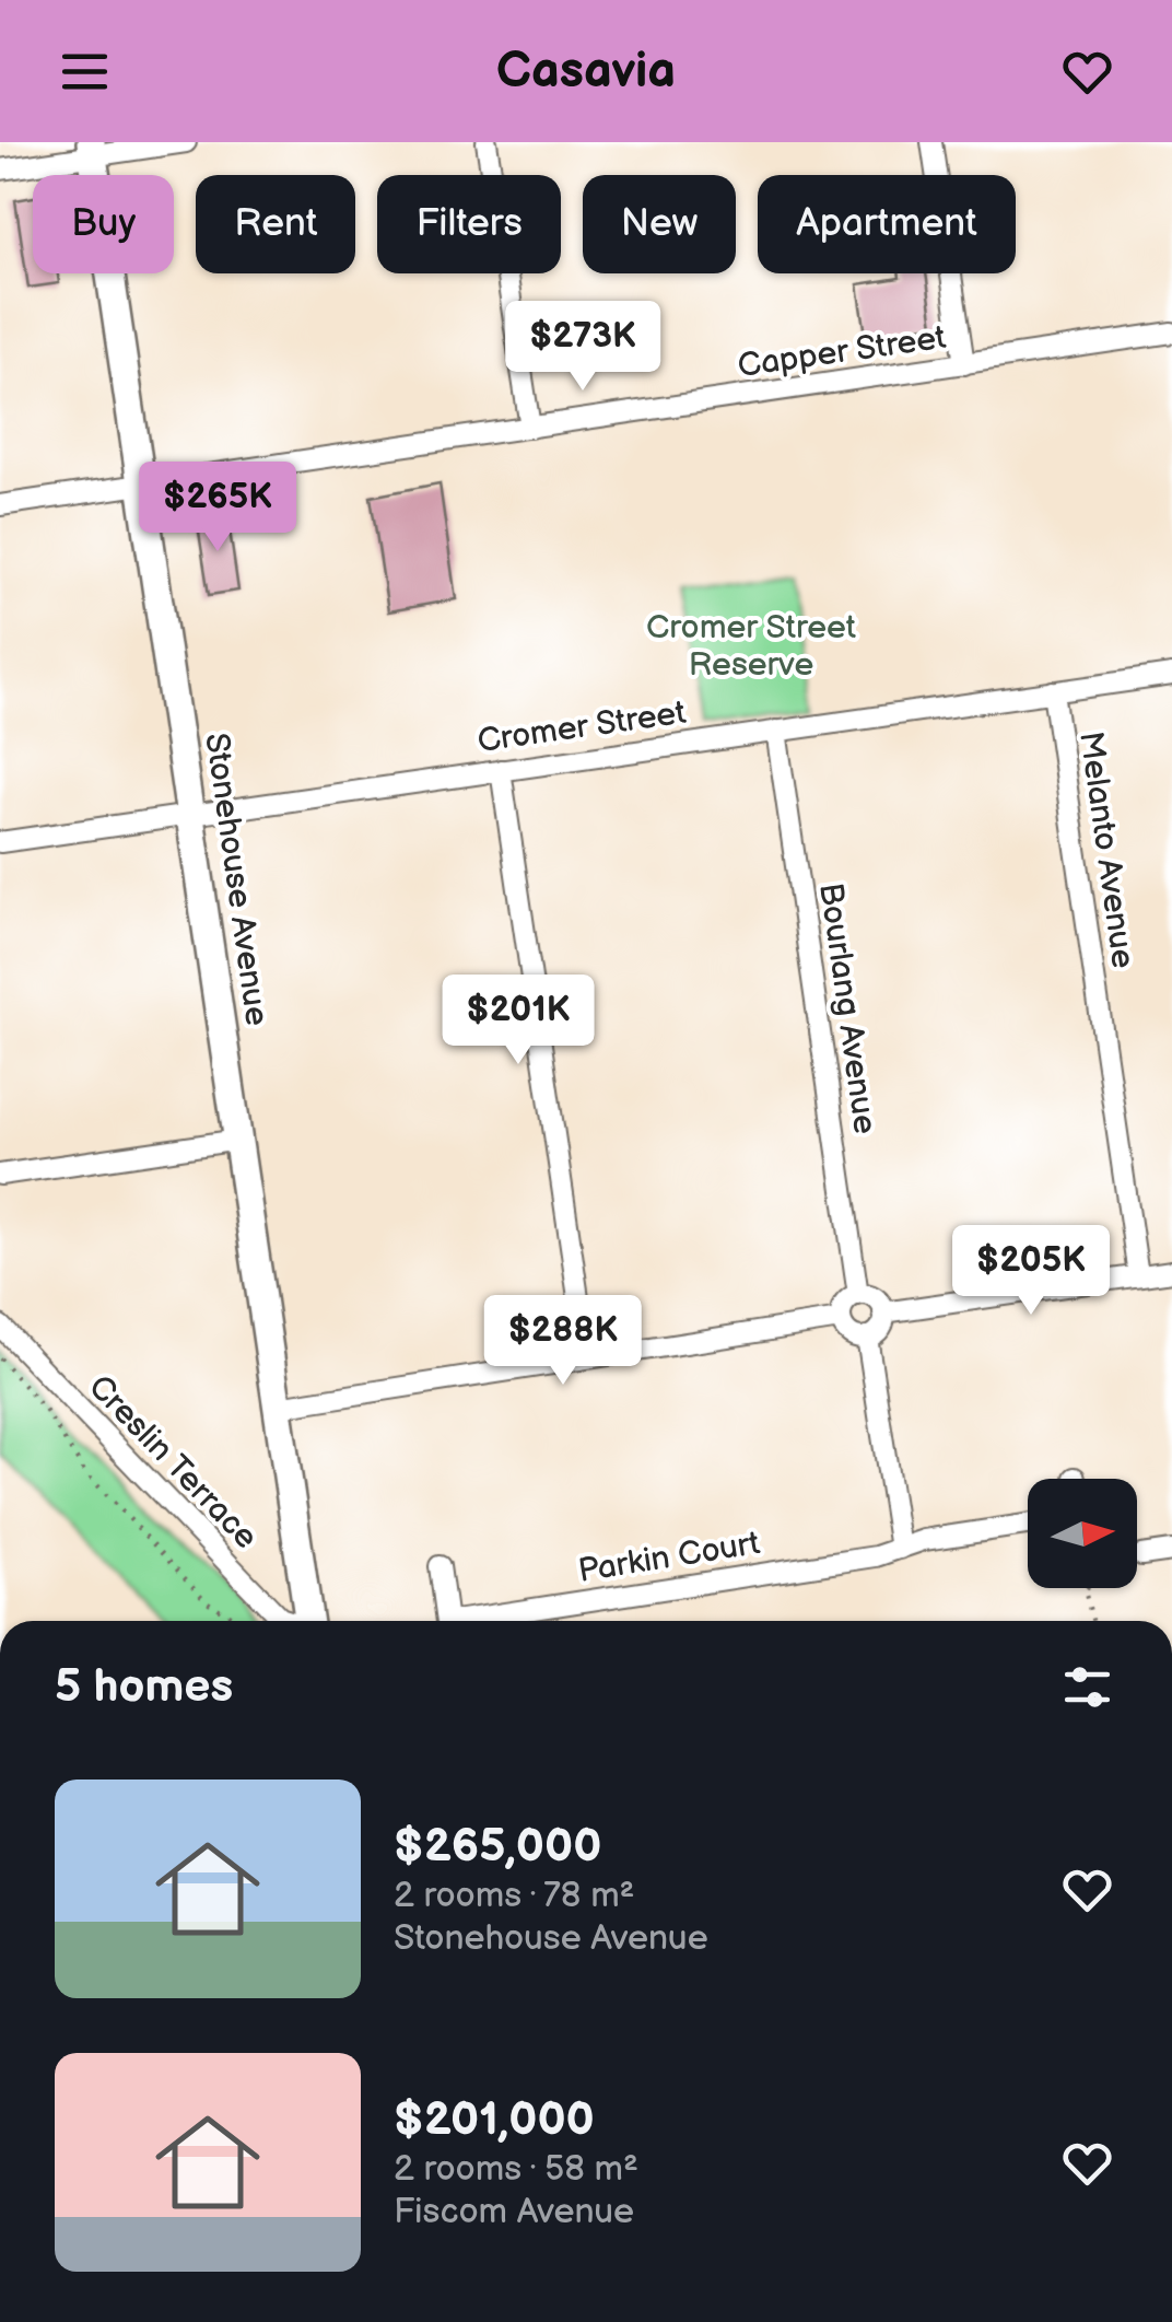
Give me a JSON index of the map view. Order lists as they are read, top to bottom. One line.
{"streets":{"street":["Capper Street","Cromer Street","Melanto Avenue","Stonehouse Avenue","Bourlang Avenue","Creslin Terrace","Parkin Court"]},"crossings":[["Capper Street","Stonehouse Avenue"],["Cromer Street","Melanto Avenue"],["Cromer Street","Stonehouse Avenue"],["Cromer Street","Bourlang Avenue"]],"parks":["Cromer Street Reserve"],"north":"right","page":{"header":"Casavia","chip":["Buy","Rent","Filters","New","Apartment"],"price":["$273K","$265K","$201K","$205K","$288K"],"heading":"5 homes","list":[{"name":"$265,000","note":"2 rooms · 78 m² · Stonehouse Avenue"},{"name":"$201,000","note":"2 rooms · 58 m² · Fiscom Avenue"}]}}
